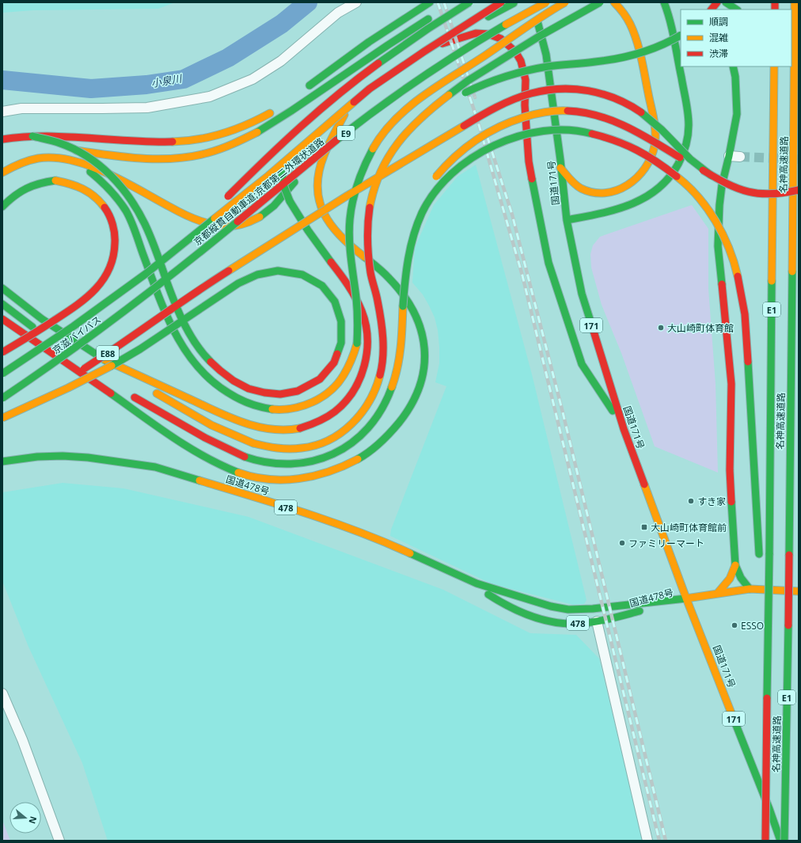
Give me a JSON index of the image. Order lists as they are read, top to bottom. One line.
{"streets":{"main road":["E9","名神高速道路","国道171号","京都縦貫自動車道;京都第二外環状道路","E1","171","京滋バイパス","E88","国道478号","478"]},"crossings":[["国道171号","国道478号"],["京都縦貫自動車道;京都第二外環状道路","京滋バイパス"]],"water":["小泉川"],"places":{"other":["大山崎町体育館","すき家","ファミリーマート","ESSO"],"transit":["大山崎町体育館前"]},"legend":["順調","混雑","渋滞"],"north":"right"}
